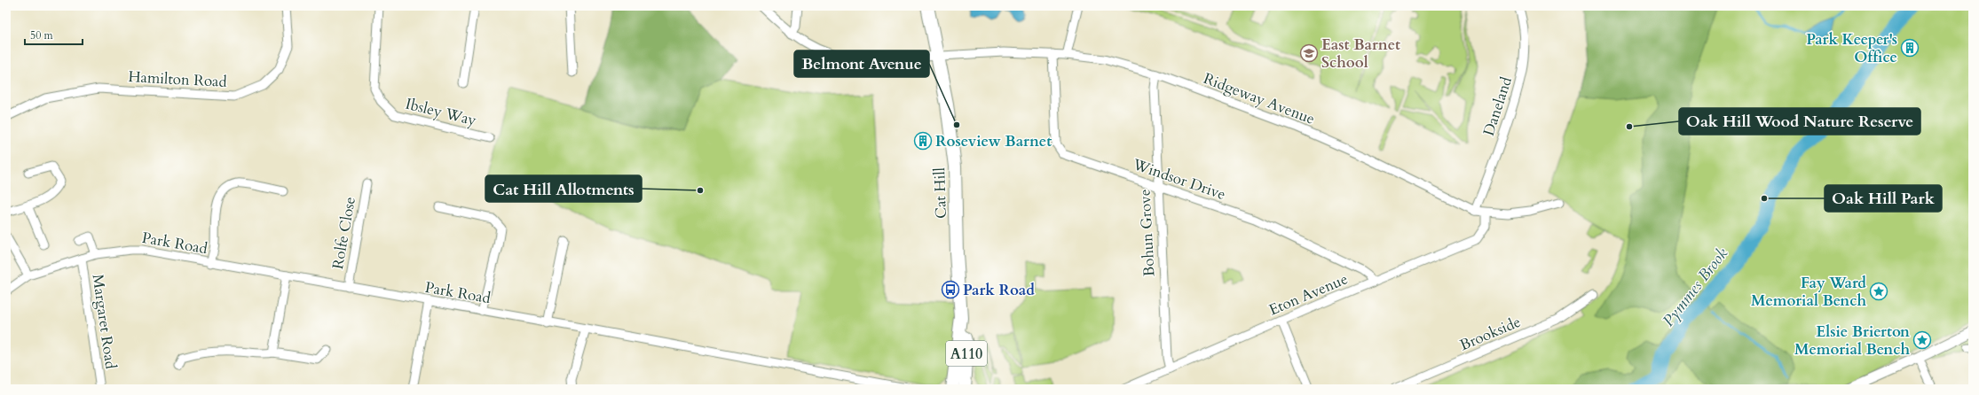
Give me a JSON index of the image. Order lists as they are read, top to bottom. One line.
{"streets":{"main road":["Cat Hill","A110"],"street":["Hamilton Road","Ridgeway Avenue","Daneland","Ibsley Way","Windsor Drive","Rolfe Close","Bohun Grove","Park Road","Eton Avenue","Margaret Road","Brookside"]},"crossings":[["Ridgeway Avenue","Daneland"],["Ridgeway Avenue","Windsor Drive"],["Ridgeway Avenue","Cat Hill"],["Ridgeway Avenue","Bohun Grove"],["Ridgeway Avenue","Eton Avenue"],["Windsor Drive","Bohun Grove"],["Windsor Drive","Eton Avenue"],["Rolfe Close","Park Road"],["Bohun Grove","Eton Avenue"],["Park Road","Margaret Road"]],"water":["Pymmes Brook"],"places":{"building":["Park Keeper's Office","Roseview Barnet"],"school or university":["East Barnet School"],"other":["Belmont Avenue","Oak Hill Wood Nature Reserve","Cat Hill Allotments","Oak Hill Park"],"bus stop":["Park Road"],"place":["Fay Ward Memorial Bench","Elsie Brierton Memorial Bench"]},"scale_bar":"50 m"}
